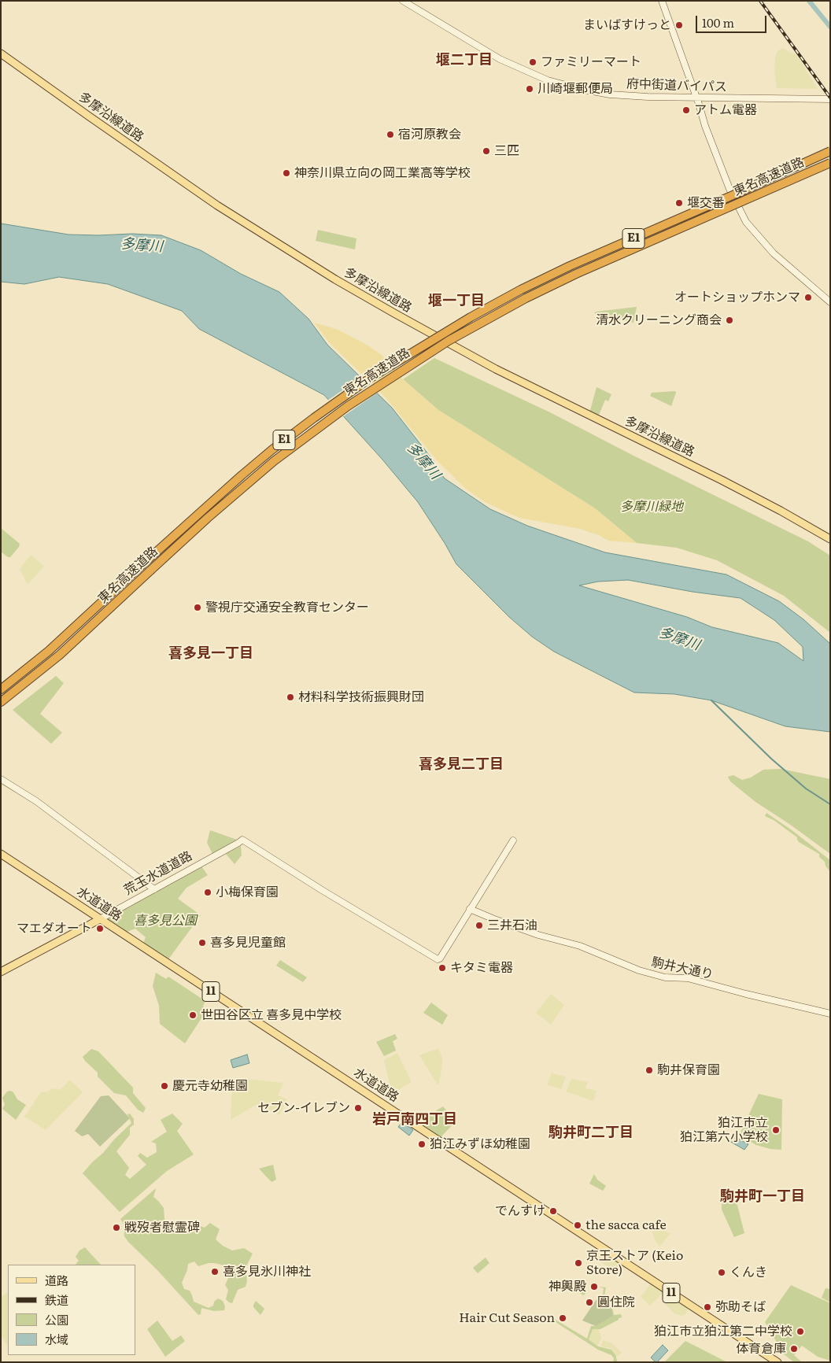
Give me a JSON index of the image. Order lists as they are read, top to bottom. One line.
{"streets":{"highway":["東名高速道路","E1"],"main road":["多摩沿線道路","荒玉水道道路","水道道路","11"],"street":["府中街道バイパス","駒井大通り"]},"crossings":[["荒玉水道道路","水道道路"],["荒玉水道道路","駒井大通り"]],"districts":["堰二丁目","堰一丁目","喜多見一丁目","喜多見二丁目","岩戸南四丁目","駒井町二丁目","駒井町一丁目"],"water":["多摩川"],"parks":["多摩川緑地","喜多見公園"],"places":["まいばすけっと","ファミリーマート","川崎堰郵便局","アトム電器","宿河原教会","三匹","神奈川県立向の岡工業高等学校","堰交番","オートショップホンマ","清水クリーニング商会","警視庁交通安全教育センター","材料科学技術振興財団","小梅保育園","三井石油","マエダオート","喜多見児童館","キタミ電器","世田谷区立 喜多見中学校","駒井保育園","慶元寺幼稚園","セブン-イレブン","狛江市立 狛江第六小学校","狛江みずほ幼稚園","でんすけ","the sacca cafe","戦歿者慰霊碑","京王ストア (Keio Store)","喜多見氷川神社","くんき","神輿殿","圓住院","弥助そば","Hair Cut Season","狛江市立狛江第二中学校","体育倉庫"],"legend":["道路","鉄道","公園","水域"],"scale_bar":"100 m"}
